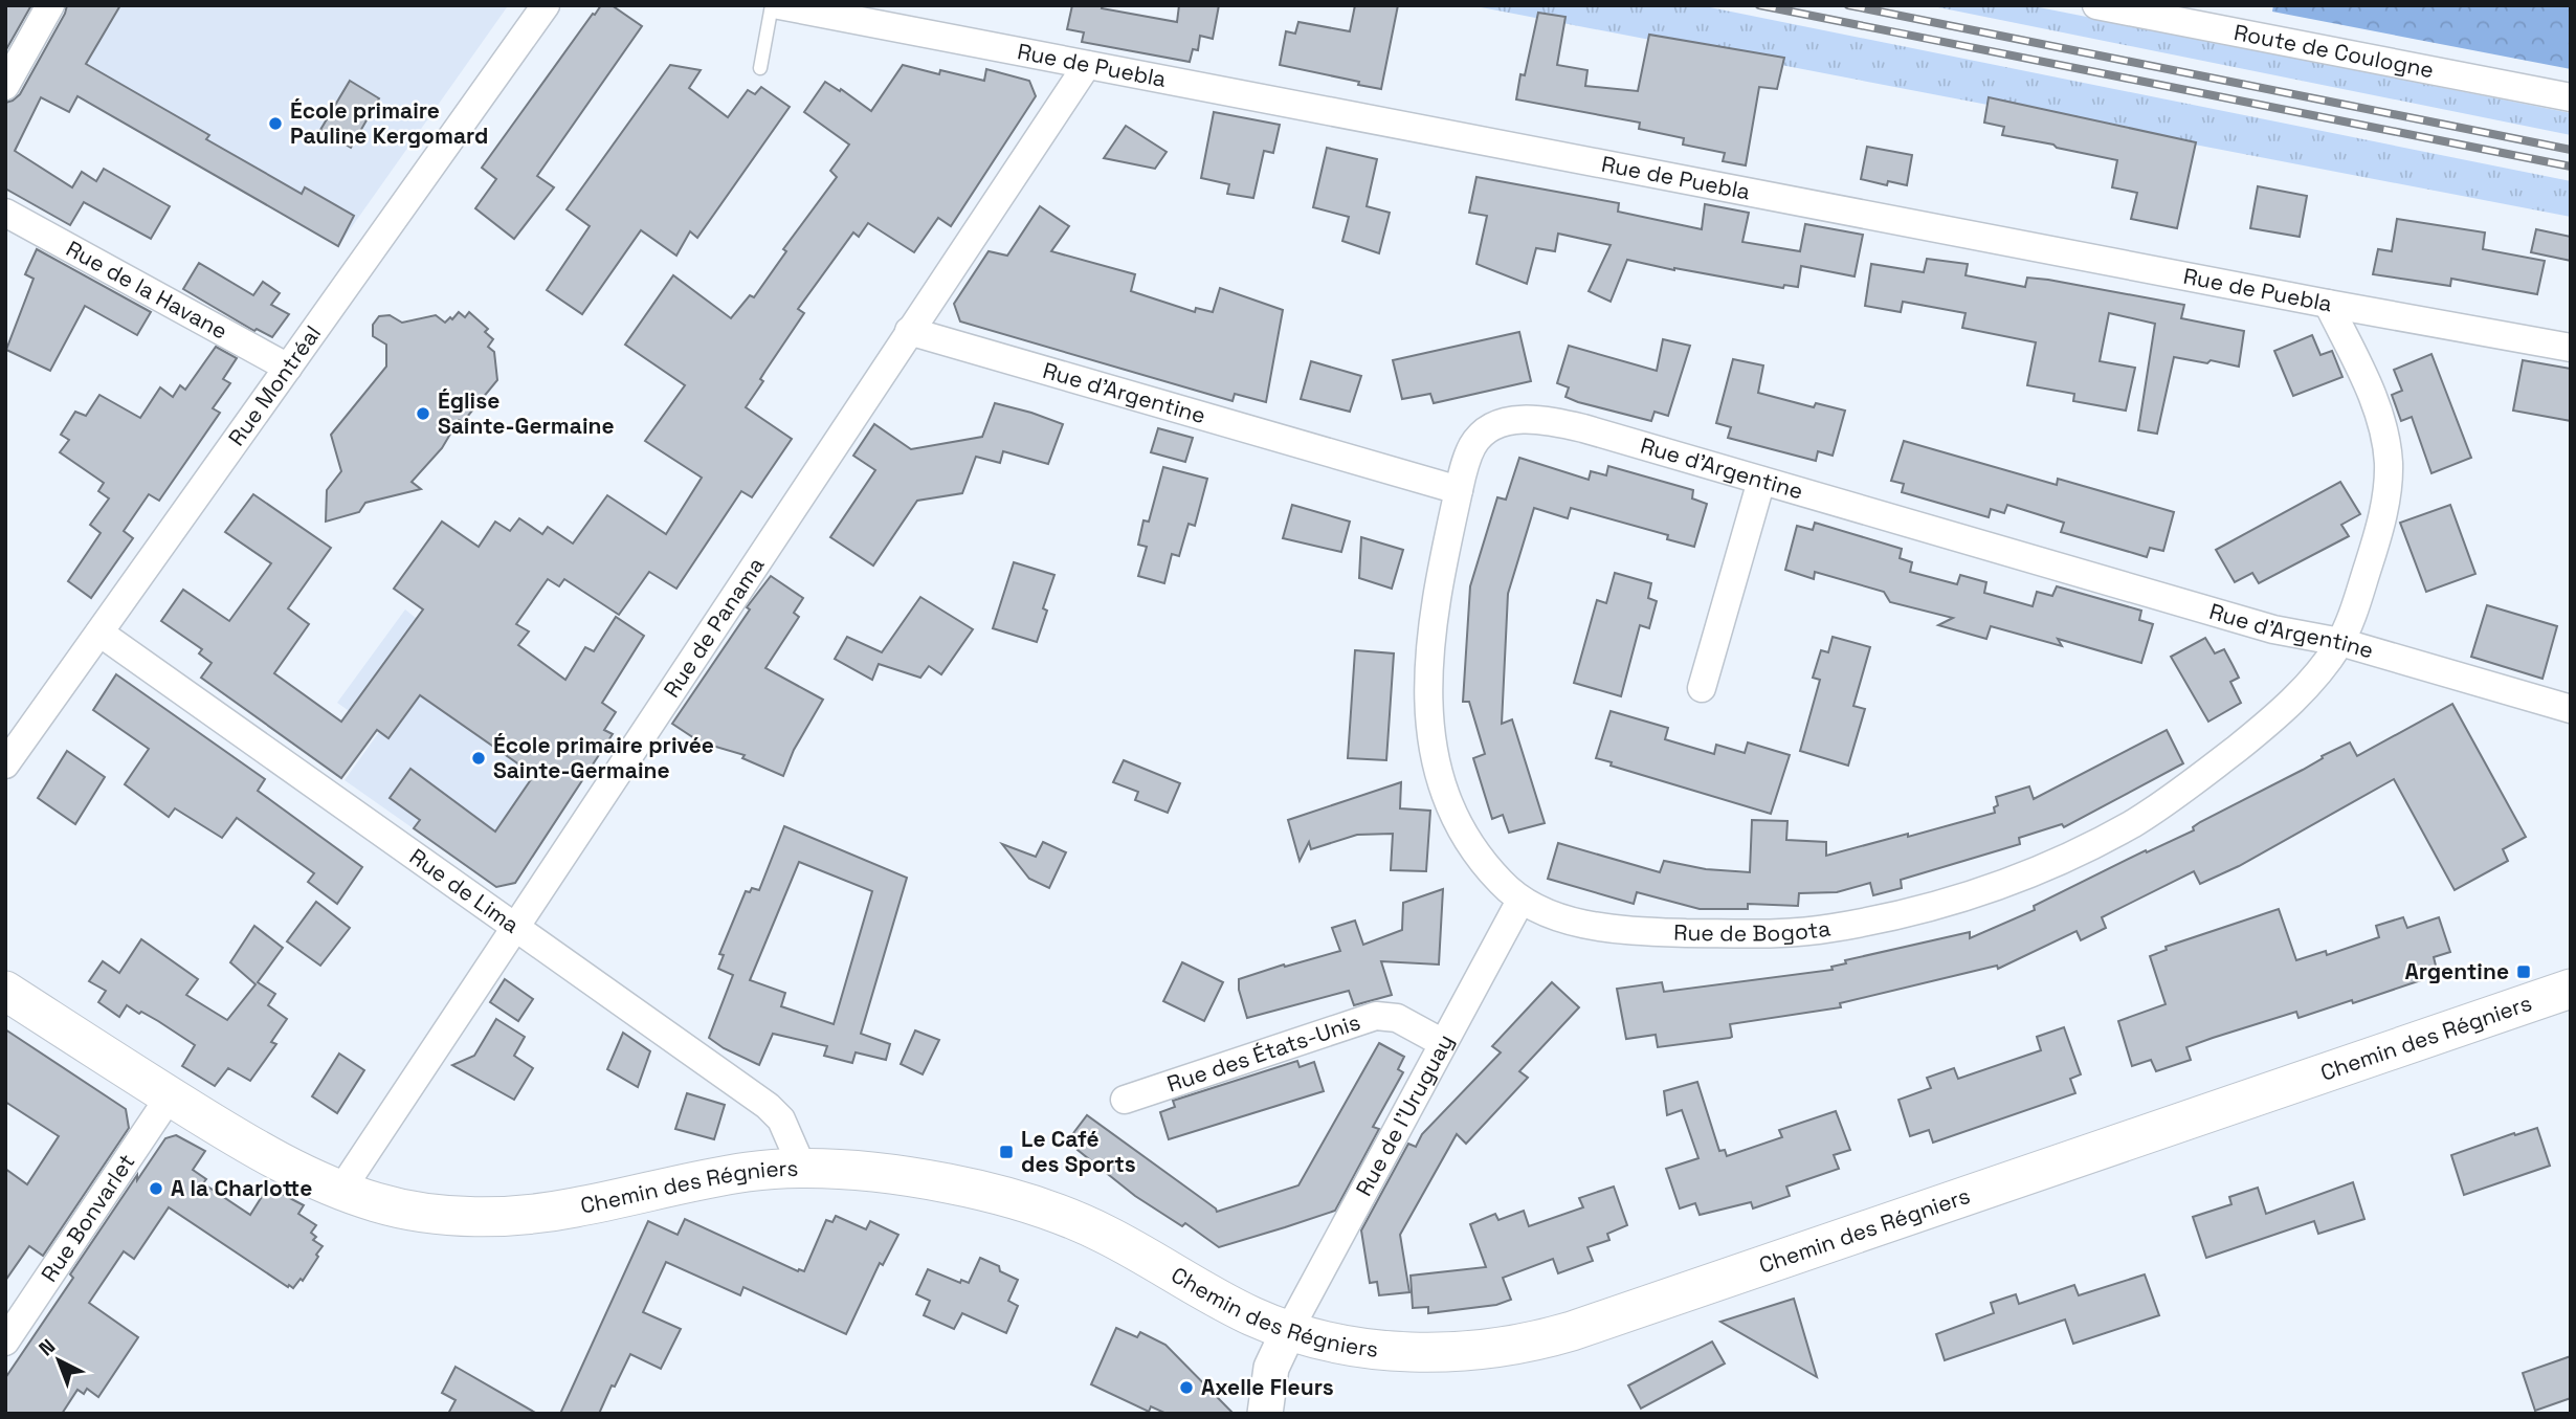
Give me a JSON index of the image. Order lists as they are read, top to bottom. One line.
{"streets":{"main road":["Chemin des Régniers"],"street":["Route de Coulogne","Rue de Puebla","Rue de la Havane","Rue Montréal","Rue d'Argentine","Rue de Panama","Rue de Lima","Rue de Bogota","Rue des États-Unis","Rue de l'Uruguay","Rue Bonvarlet"]},"crossings":[["Rue de Puebla","Rue de Panama"],["Rue de Puebla","Rue de Bogota"],["Rue de la Havane","Rue Montréal"],["Rue Montréal","Rue de Lima"],["Rue d'Argentine","Rue de Panama"],["Rue d'Argentine","Rue de Bogota"],["Rue de Panama","Rue de Lima"],["Rue de Panama","Chemin des Régniers"],["Rue de Lima","Chemin des Régniers"],["Rue de Bogota","Rue de l'Uruguay"],["Chemin des Régniers","Rue de l'Uruguay"],["Chemin des Régniers","Rue Bonvarlet"],["Rue des États-Unis","Rue de l'Uruguay"]],"places":{"other":["École primaire Pauline Kergomard","Église Sainte-Germaine","École primaire privée Sainte-Germaine","A la Charlotte","Axelle Fleurs"],"transit":["Argentine","Le Café des Sports"]},"north":"top left"}
